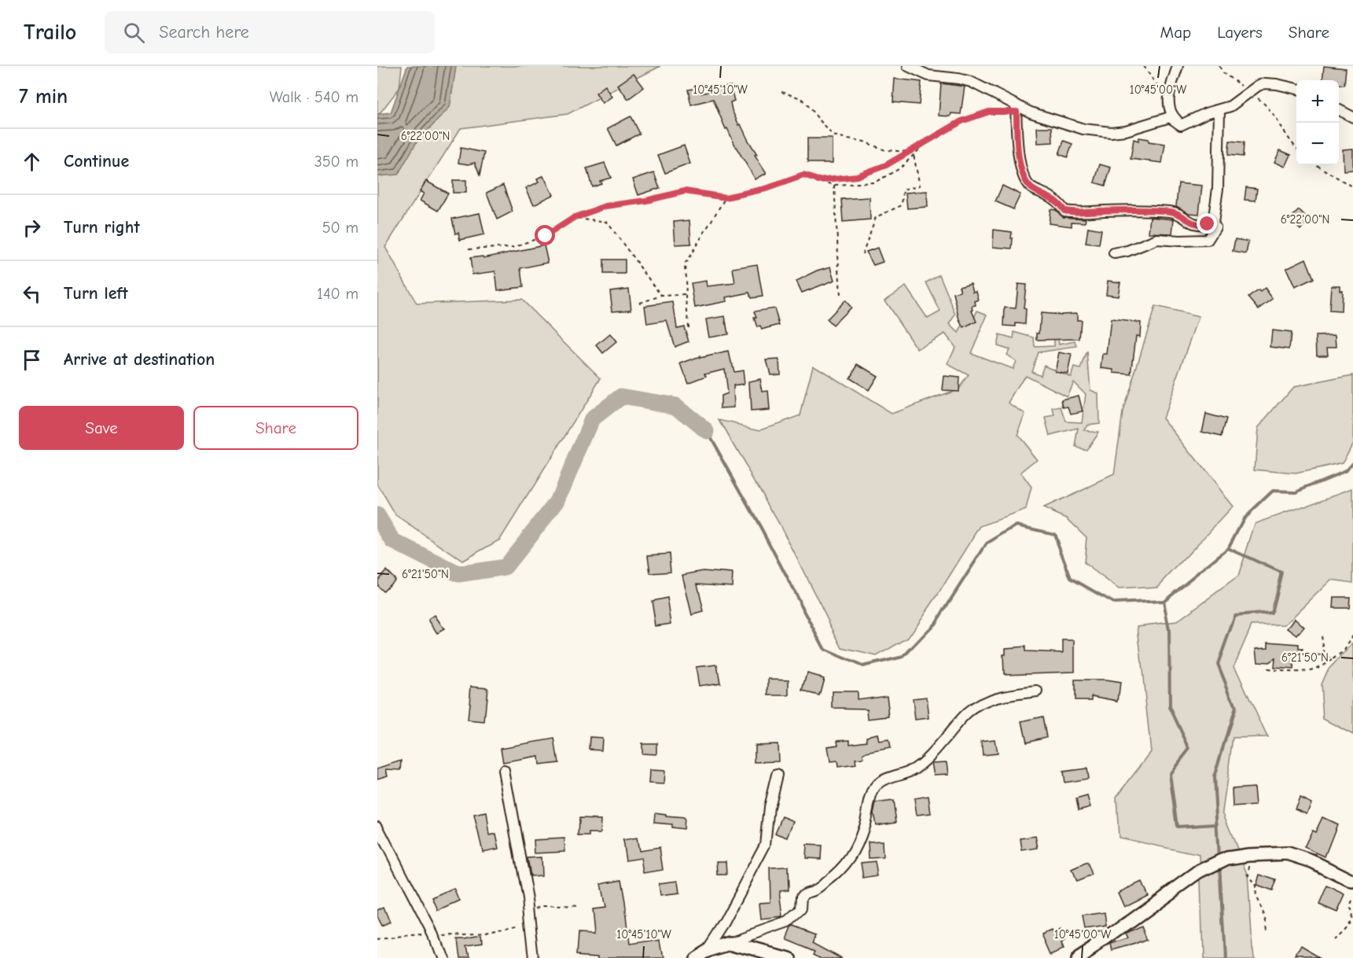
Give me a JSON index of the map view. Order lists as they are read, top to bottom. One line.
{"page":{"header":"Trailo","search":"Search here","nav":["Map","Layers","Share"],"heading":["7 min","Walk · 540 m"],"map_buttons":["+","−"],"list":[["Continue","350 m"],["Turn right","50 m"],["Turn left","140 m"],"Arrive at destination"],"buttons":["Save","Share"]},"coordinates":["10°45'10\"W","10°45'00\"W","6°22'00\"N","6°21'50\"N"]}
